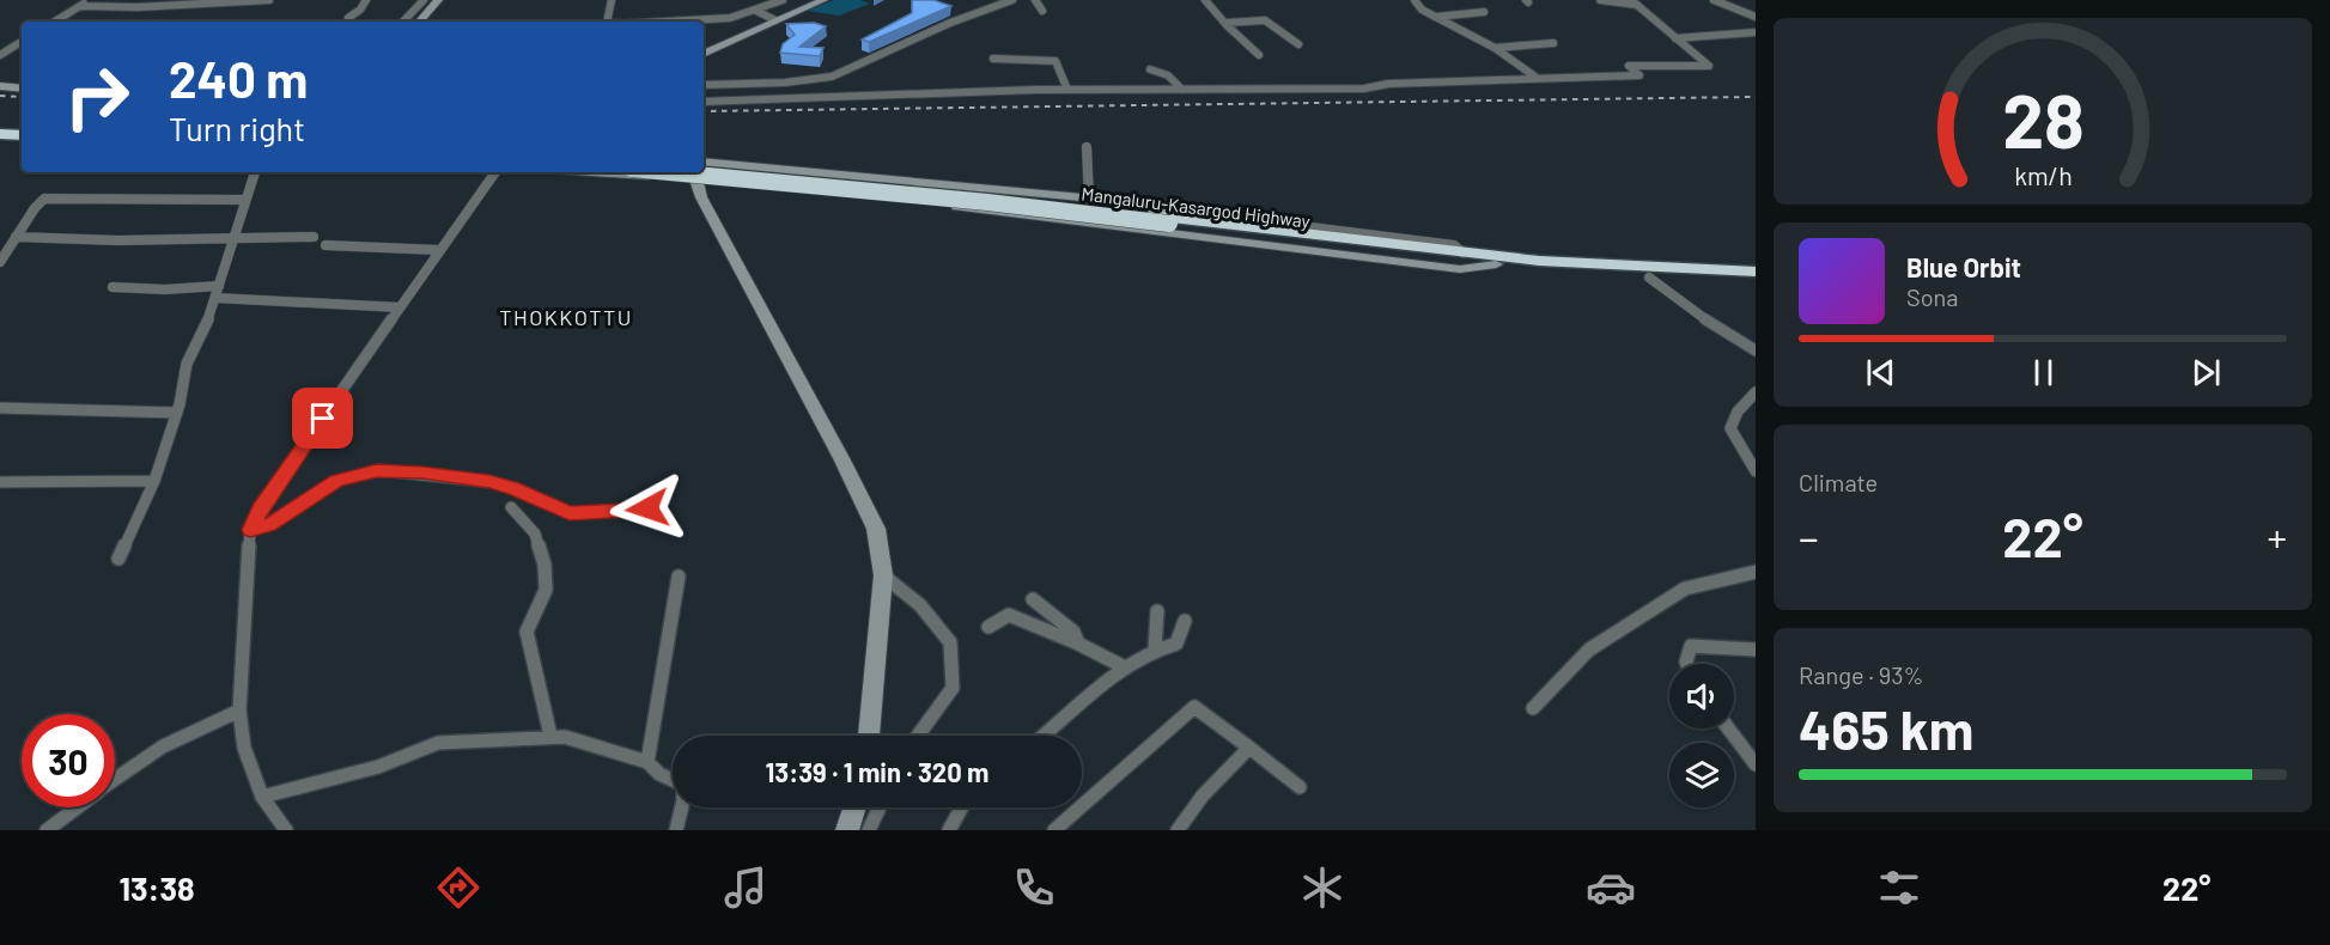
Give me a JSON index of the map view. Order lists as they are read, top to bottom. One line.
{"streets":{"highway":["Mangaluru-Kasargod Highway"]},"districts":["THOKKOTTU"],"page":{"turn":["240 m","Turn right"],"song":["Blue Orbit","Sona"],"tile":["Climate",["Range · 93%","465 km"]],"heat":["−","22°","+"],"limit":"30","trip":"13:39 · 1 min · 320 m","tabs":["13:38","22°"],"gauge":["28","km/h"]}}
